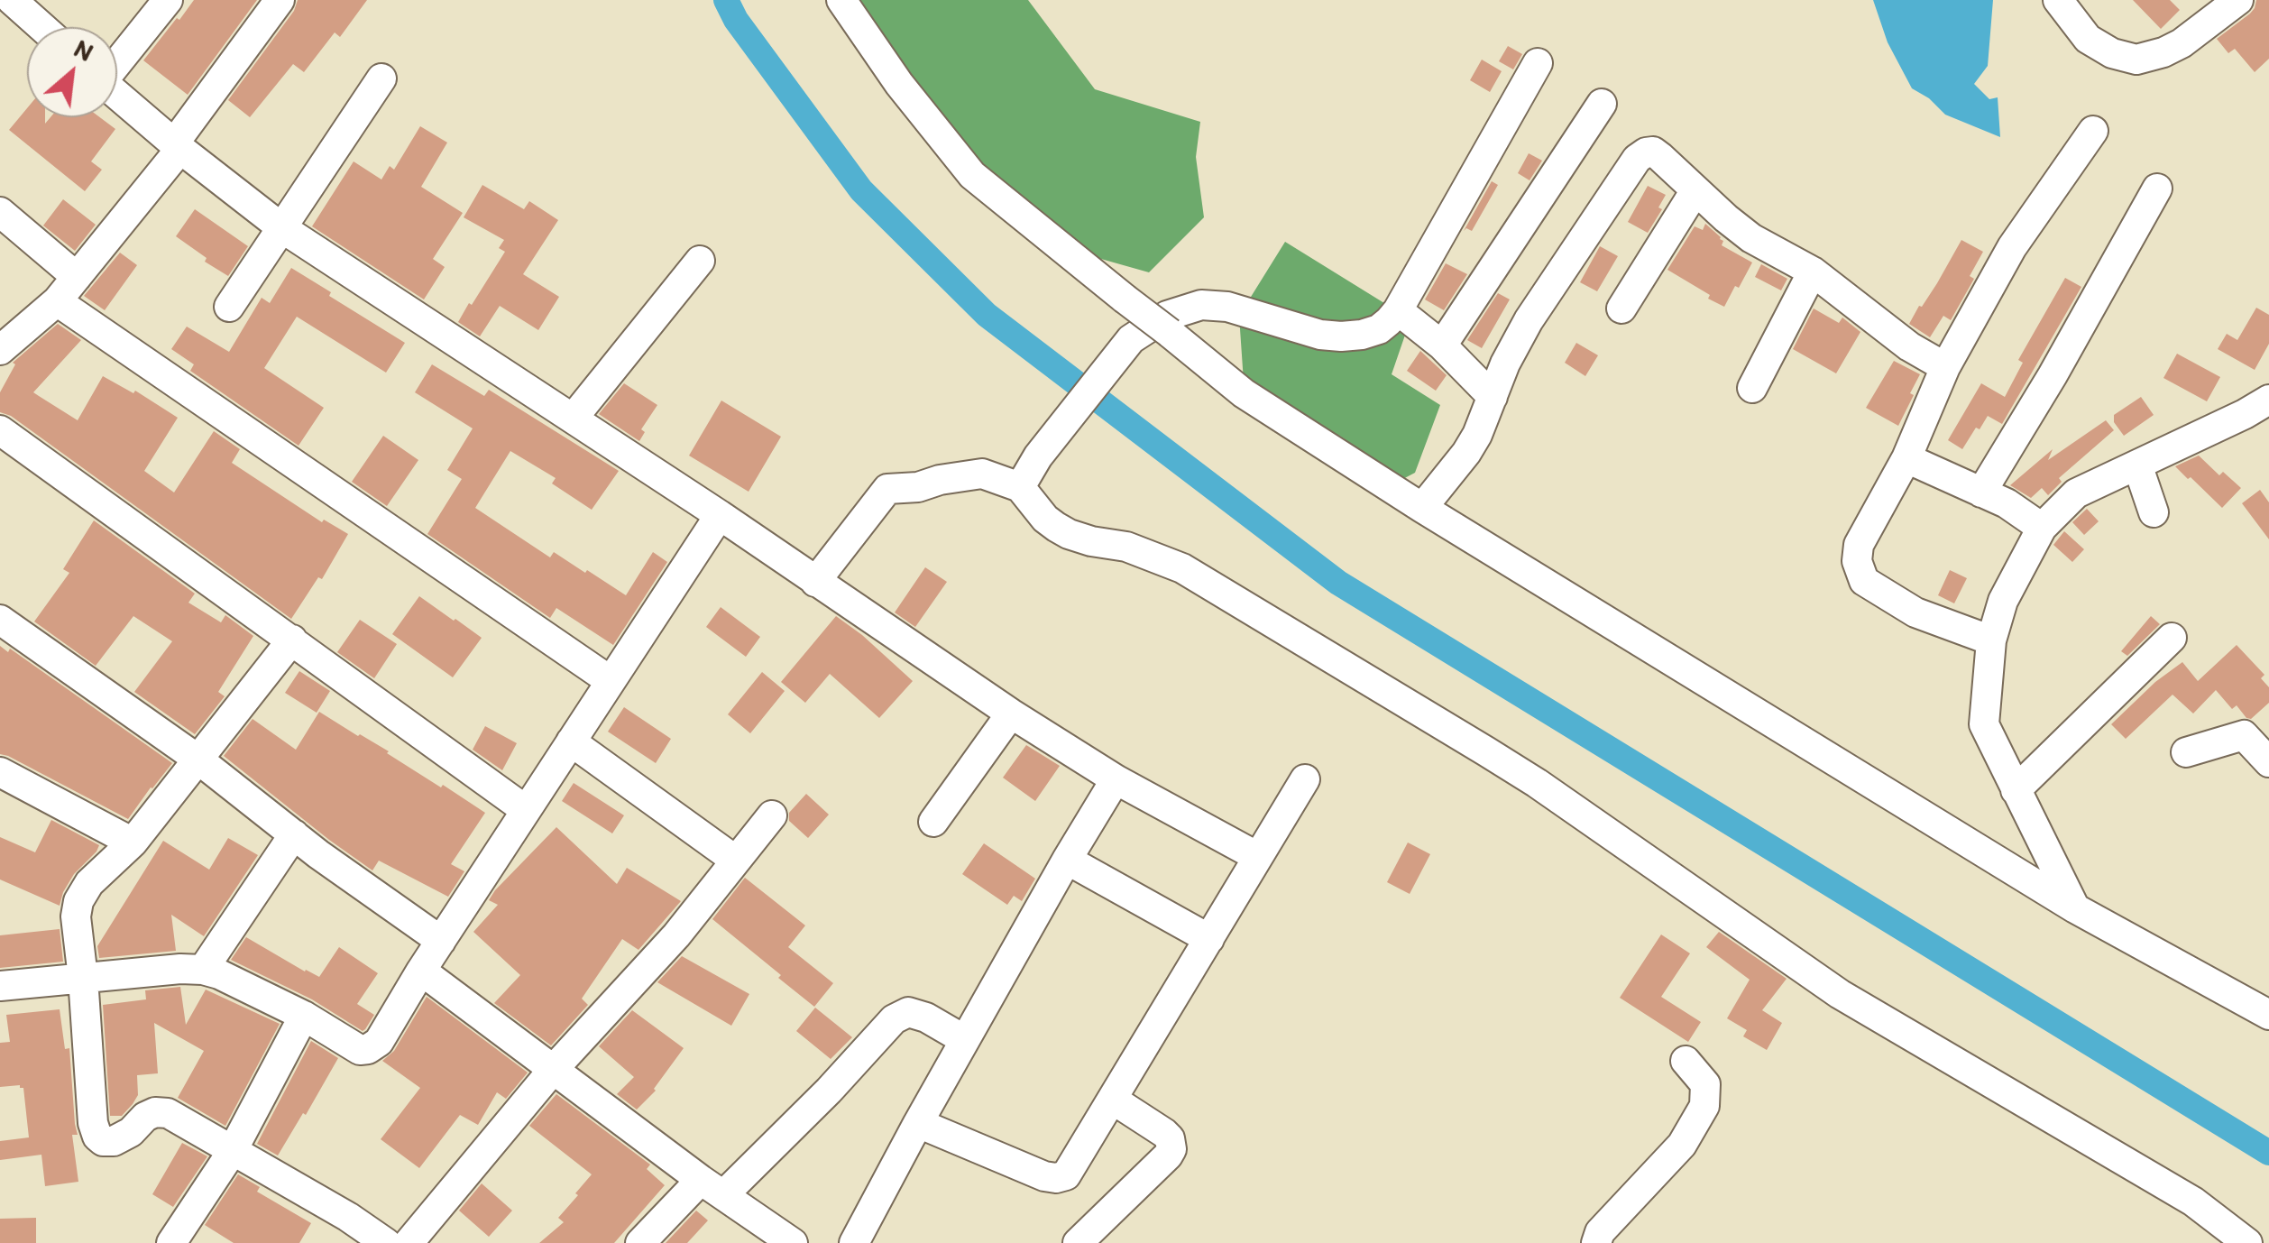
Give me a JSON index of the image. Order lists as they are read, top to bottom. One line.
{"north":"top right"}
